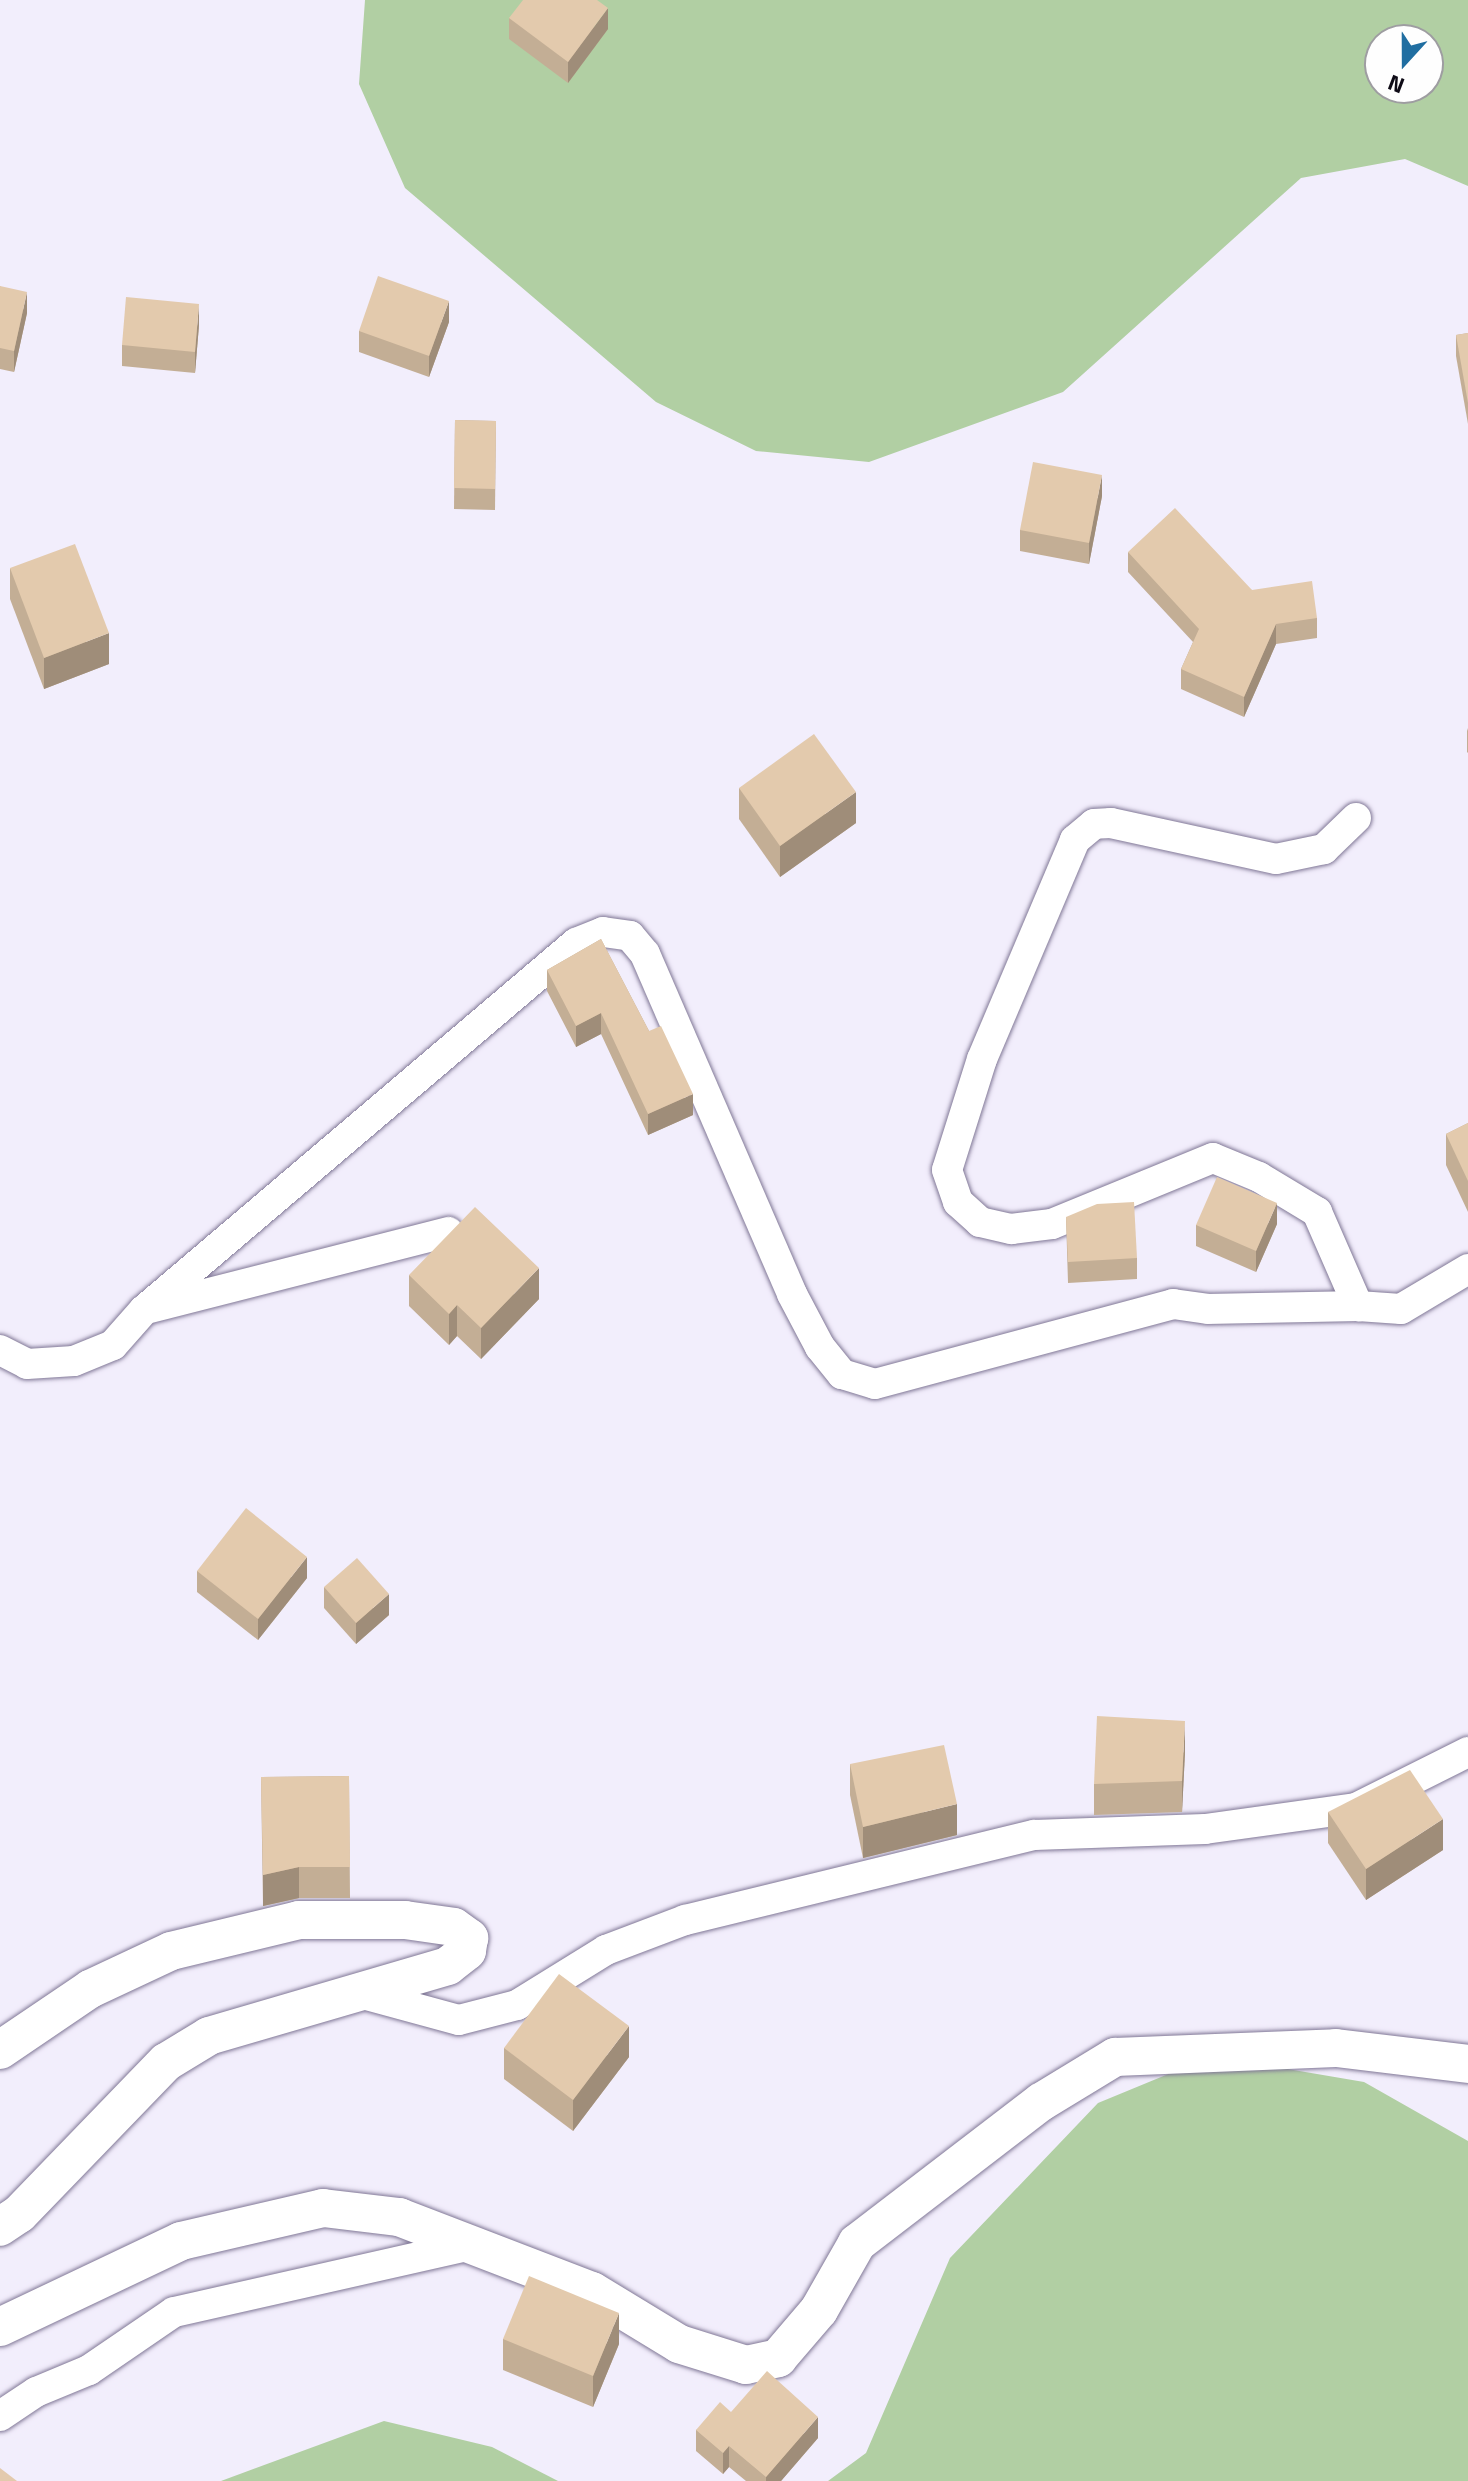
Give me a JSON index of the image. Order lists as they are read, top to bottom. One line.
{"north":"bottom"}
